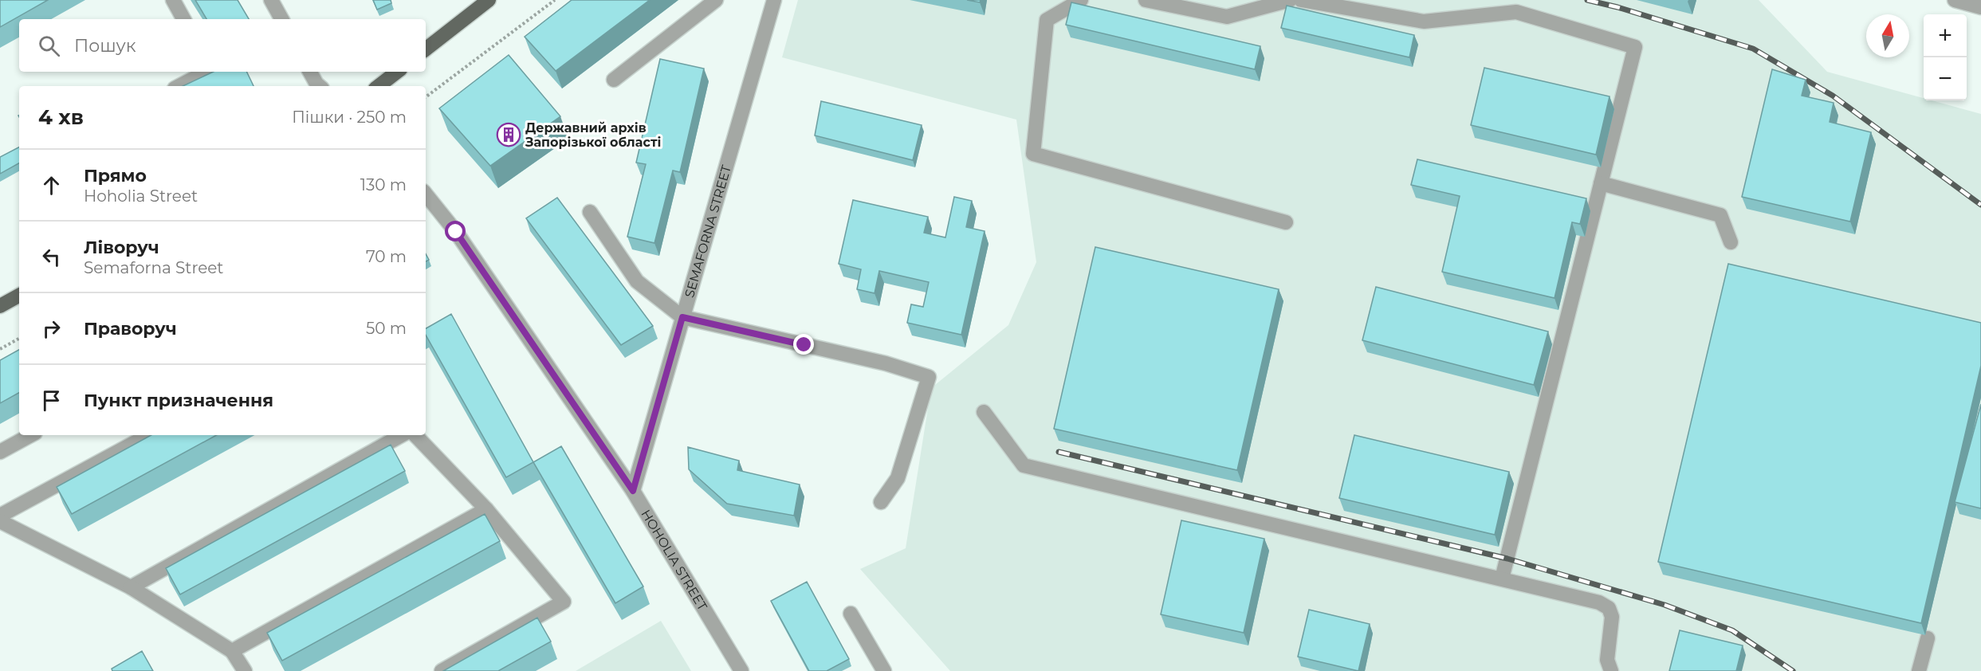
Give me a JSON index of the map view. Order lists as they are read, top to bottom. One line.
{"streets":{"street":["SEMAFORNA STREET","HOHOLIA STREET"]},"crossings":[["SEMAFORNA STREET","HOHOLIA STREET"]],"places":{"building":["Державний архів Запорізької області"]},"north":"top","page":{"map_buttons":["+","−"],"search":"Пошук","heading":["4 хв","Пішки · 250 m"],"list":[["Прямо","Hoholia Street","130 m"],["Ліворуч","Semaforna Street","70 m"],["Праворуч","50 m"],"Пункт призначення"]}}
